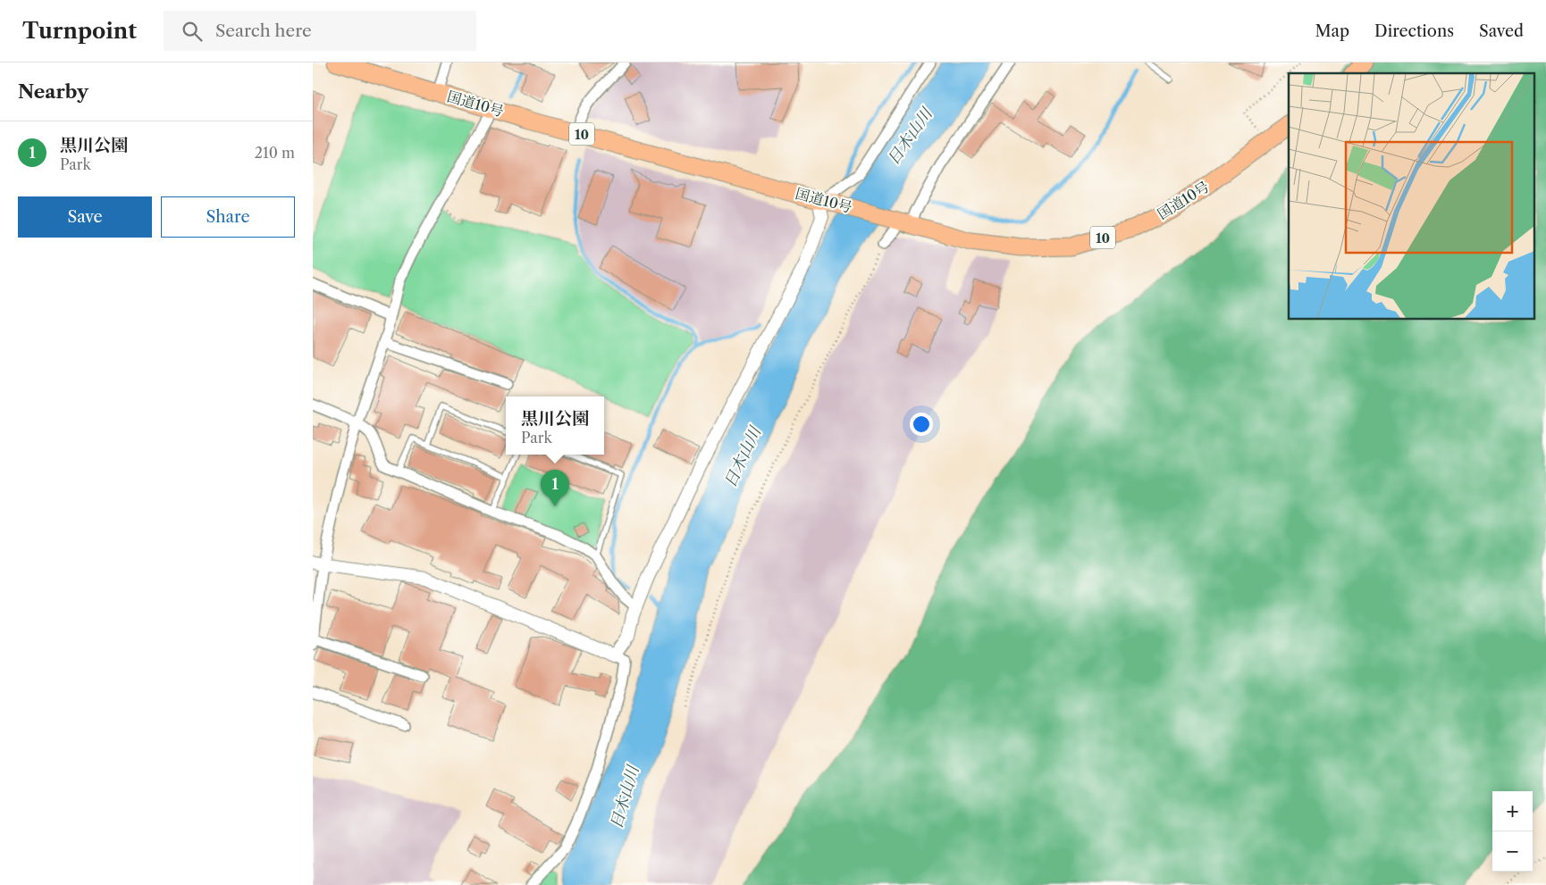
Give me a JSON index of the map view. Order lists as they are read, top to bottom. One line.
{"streets":{"highway":["国道10号","10"]},"water":["日木山川"],"page":{"header":"Turnpoint","search":"Search here","nav":["Map","Directions","Saved"],"heading":"Nearby","list":[{"mark":"1","name":"黒川公園","note":"Park","value":"210 m"}],"buttons":["Save","Share"],"popup":["黒川公園","Park"],"pins":"1","map_buttons":["+","−"]}}
